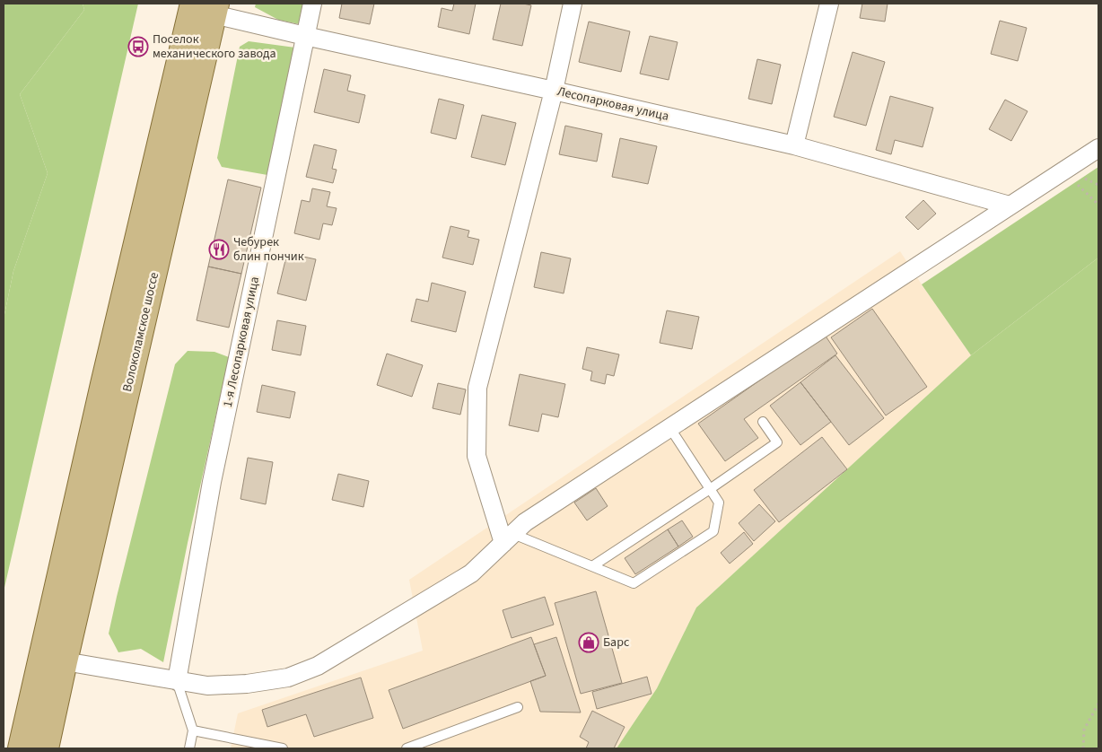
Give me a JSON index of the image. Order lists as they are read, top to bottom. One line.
{"streets":{"main road":["Волоколамское шоссе"],"street":["Лесопарковая улица","1-я Лесопарковая улица"]},"crossings":[["Лесопарковая улица","Волоколамское шоссе"],["Лесопарковая улица","1-я Лесопарковая улица"]],"places":{"bus stop":["Поселок механического завода"],"restaurant":["Чебурек блин пончик"],"shop":["Барс"]}}
